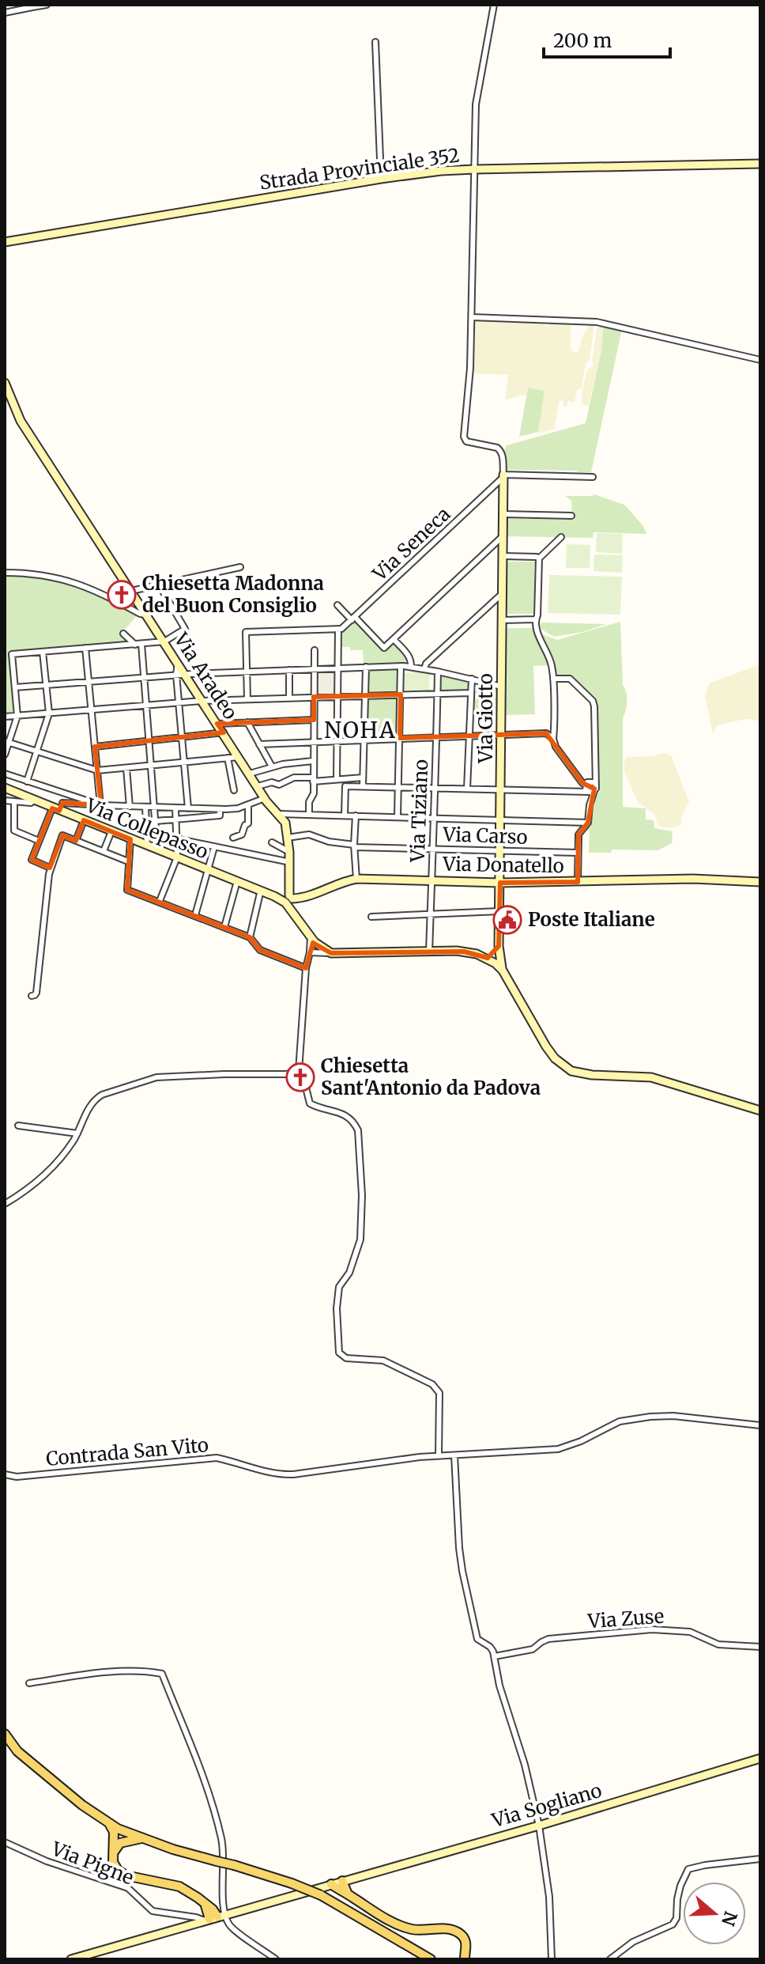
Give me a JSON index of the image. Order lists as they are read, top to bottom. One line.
{"streets":{"street":["Strada Provinciale 352","Via Seneca","Via Aradeo","Via Giotto","Via Tiziano","Via Collepasso","Via Carso","Via Donatello","Contrada San Vito","Via Zuse","Via Sogliano","Via Pigne"]},"crossings":[["Via Seneca","Via Giotto"],["Via Aradeo","Via Carso"],["Via Giotto","Via Carso"],["Via Giotto","Via Donatello"],["Via Tiziano","Via Carso"],["Via Tiziano","Via Donatello"],["Via Collepasso","Via Donatello"],["Via Sogliano","Via Pigne"]],"districts":["NOHA"],"places":{"church":["Chiesetta Madonna del Buon Consiglio","Chiesetta Sant'Antonio da Padova"],"public building":["Poste Italiane"]},"scale_bar":"200 m","north":"right"}
